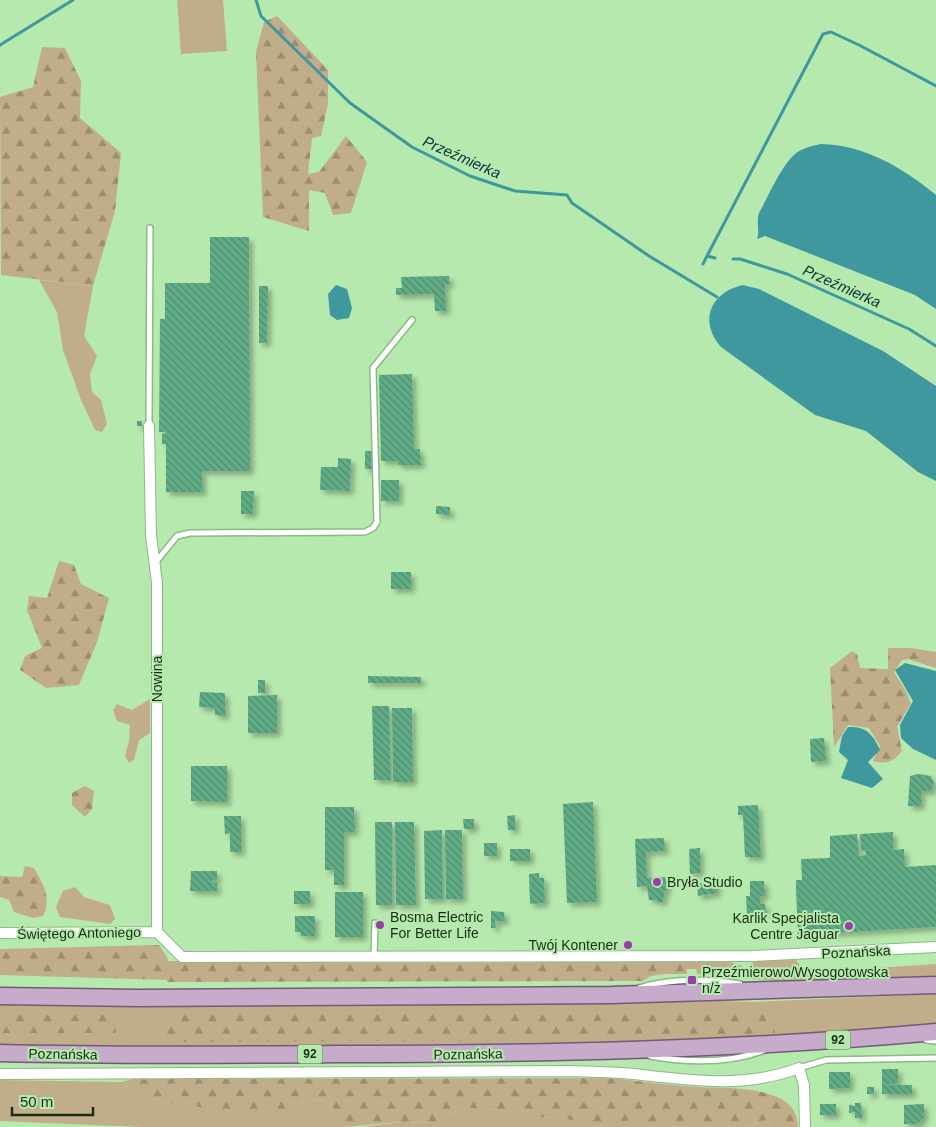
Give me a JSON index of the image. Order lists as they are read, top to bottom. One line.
{"streets":{"main road":["Poznańska","92"],"street":["Nowina","Świętego Antoniego"]},"crossings":[["Nowina","Świętego Antoniego"],["Nowina","Poznańska"],["Świętego Antoniego","Poznańska"]],"water":["Przeźmierka"],"places":{"other":["Bryła Studio","Bosma Electric For Better Life","Karlik Specjalista Centre Jaguar","Twój Kontener"],"transit":["Przeźmierowo/Wysogotowska n/ż"]},"scale_bar":"50 m"}
